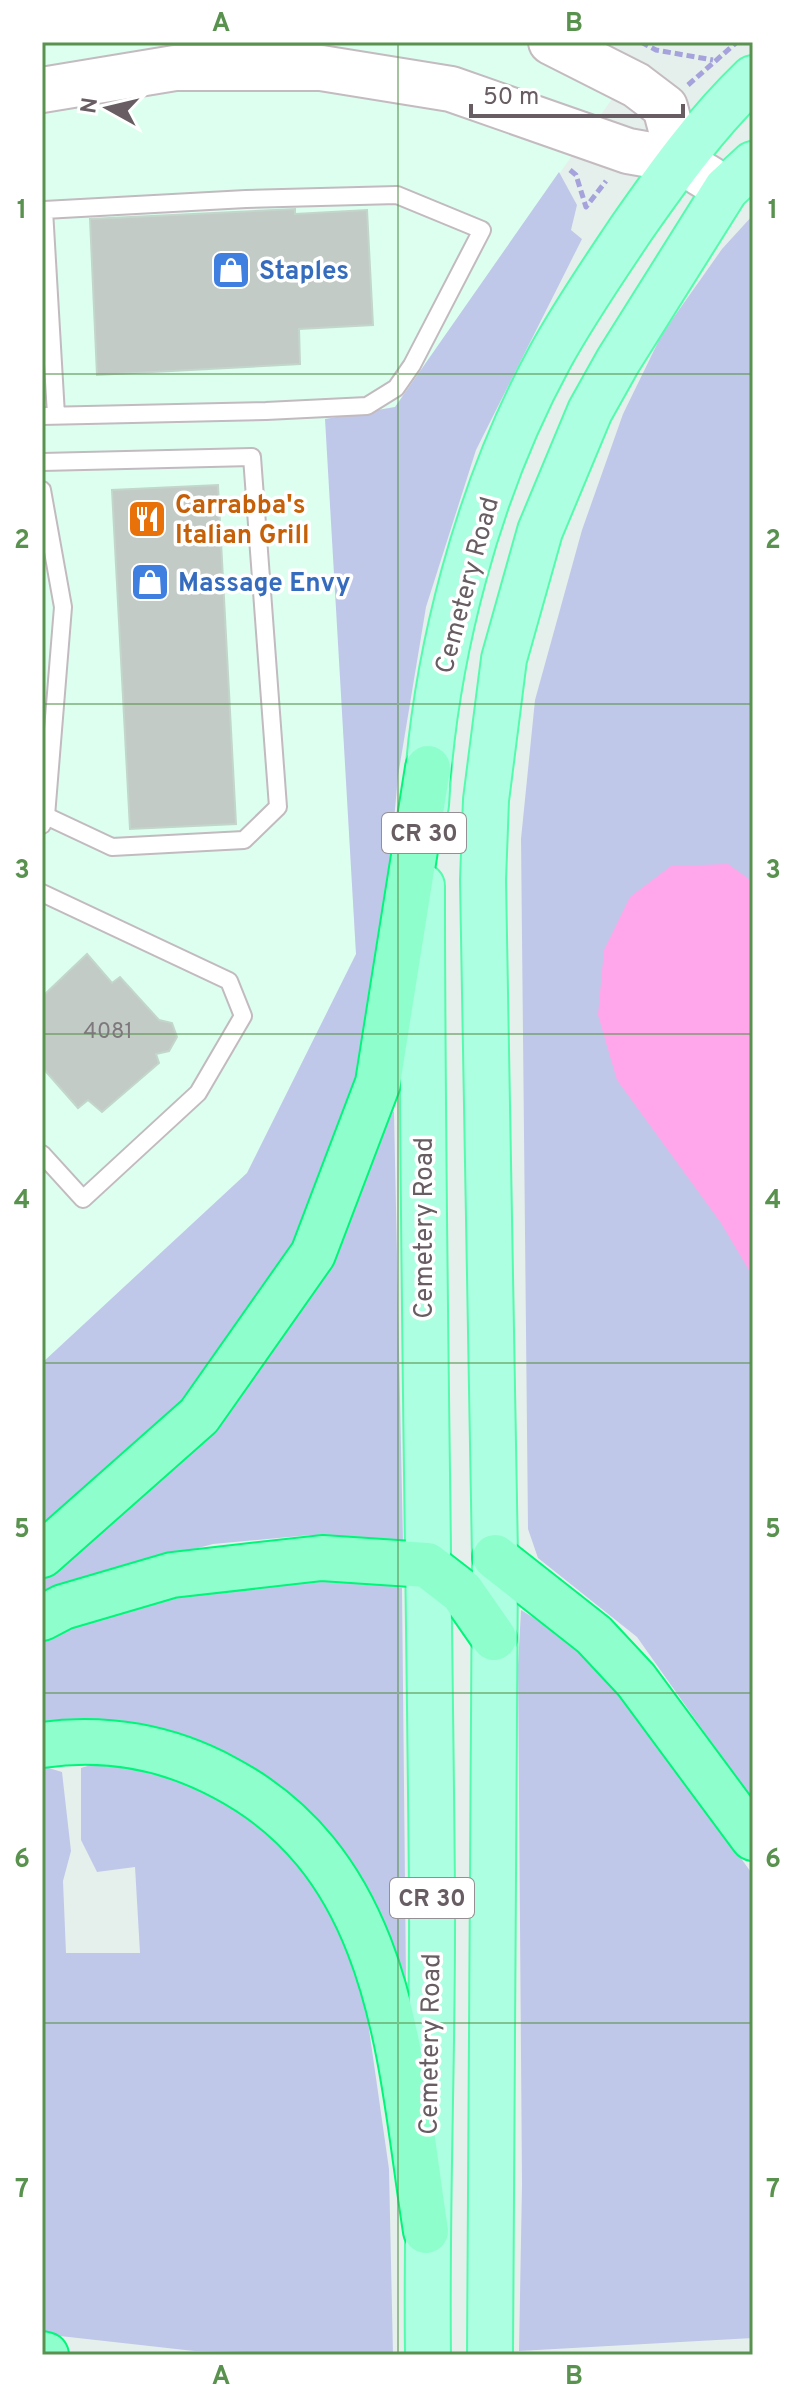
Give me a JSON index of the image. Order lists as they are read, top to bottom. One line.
{"streets":{"main road":["Cemetery Road","CR 30"]},"places":{"shop":["Staples","Massage Envy"],"restaurant":["Carrabba's Italian Grill"]},"house_numbers":["4081"],"scale_bar":"50 m","north":"left","grid":{"columns":["A","B"],"rows":["1","2","3","4","5","6","7"]}}
